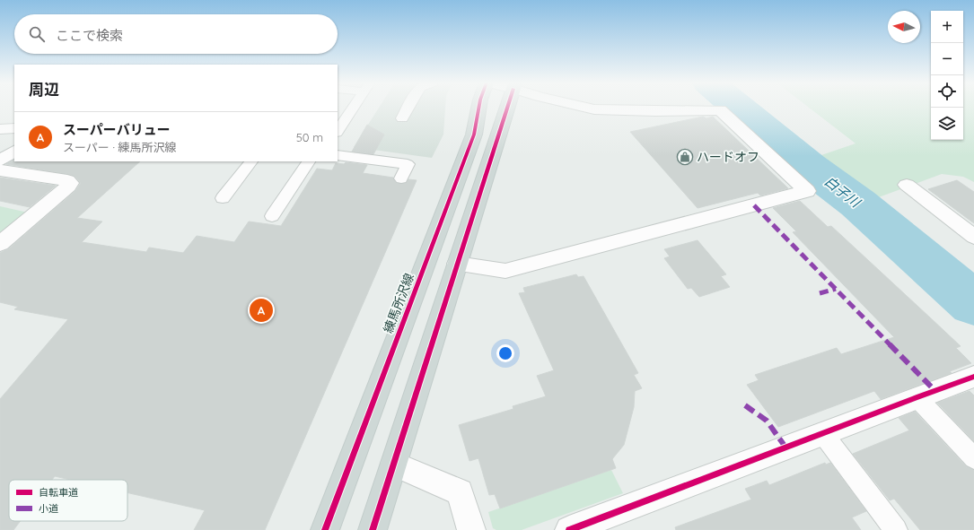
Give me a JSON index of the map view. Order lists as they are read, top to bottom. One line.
{"streets":{"main road":["練馬所沢線"]},"water":["白子川"],"places":{"shop":["ハードオフ"]},"legend":["自転車道","小道"],"north":"left","page":{"map_buttons":["+","−"],"search":"ここで検索","heading":"周辺","list":[{"mark":"A","name":"スーパーバリュー","note":"スーパー · 練馬所沢線","value":"50 m"}],"pins":"A"}}
